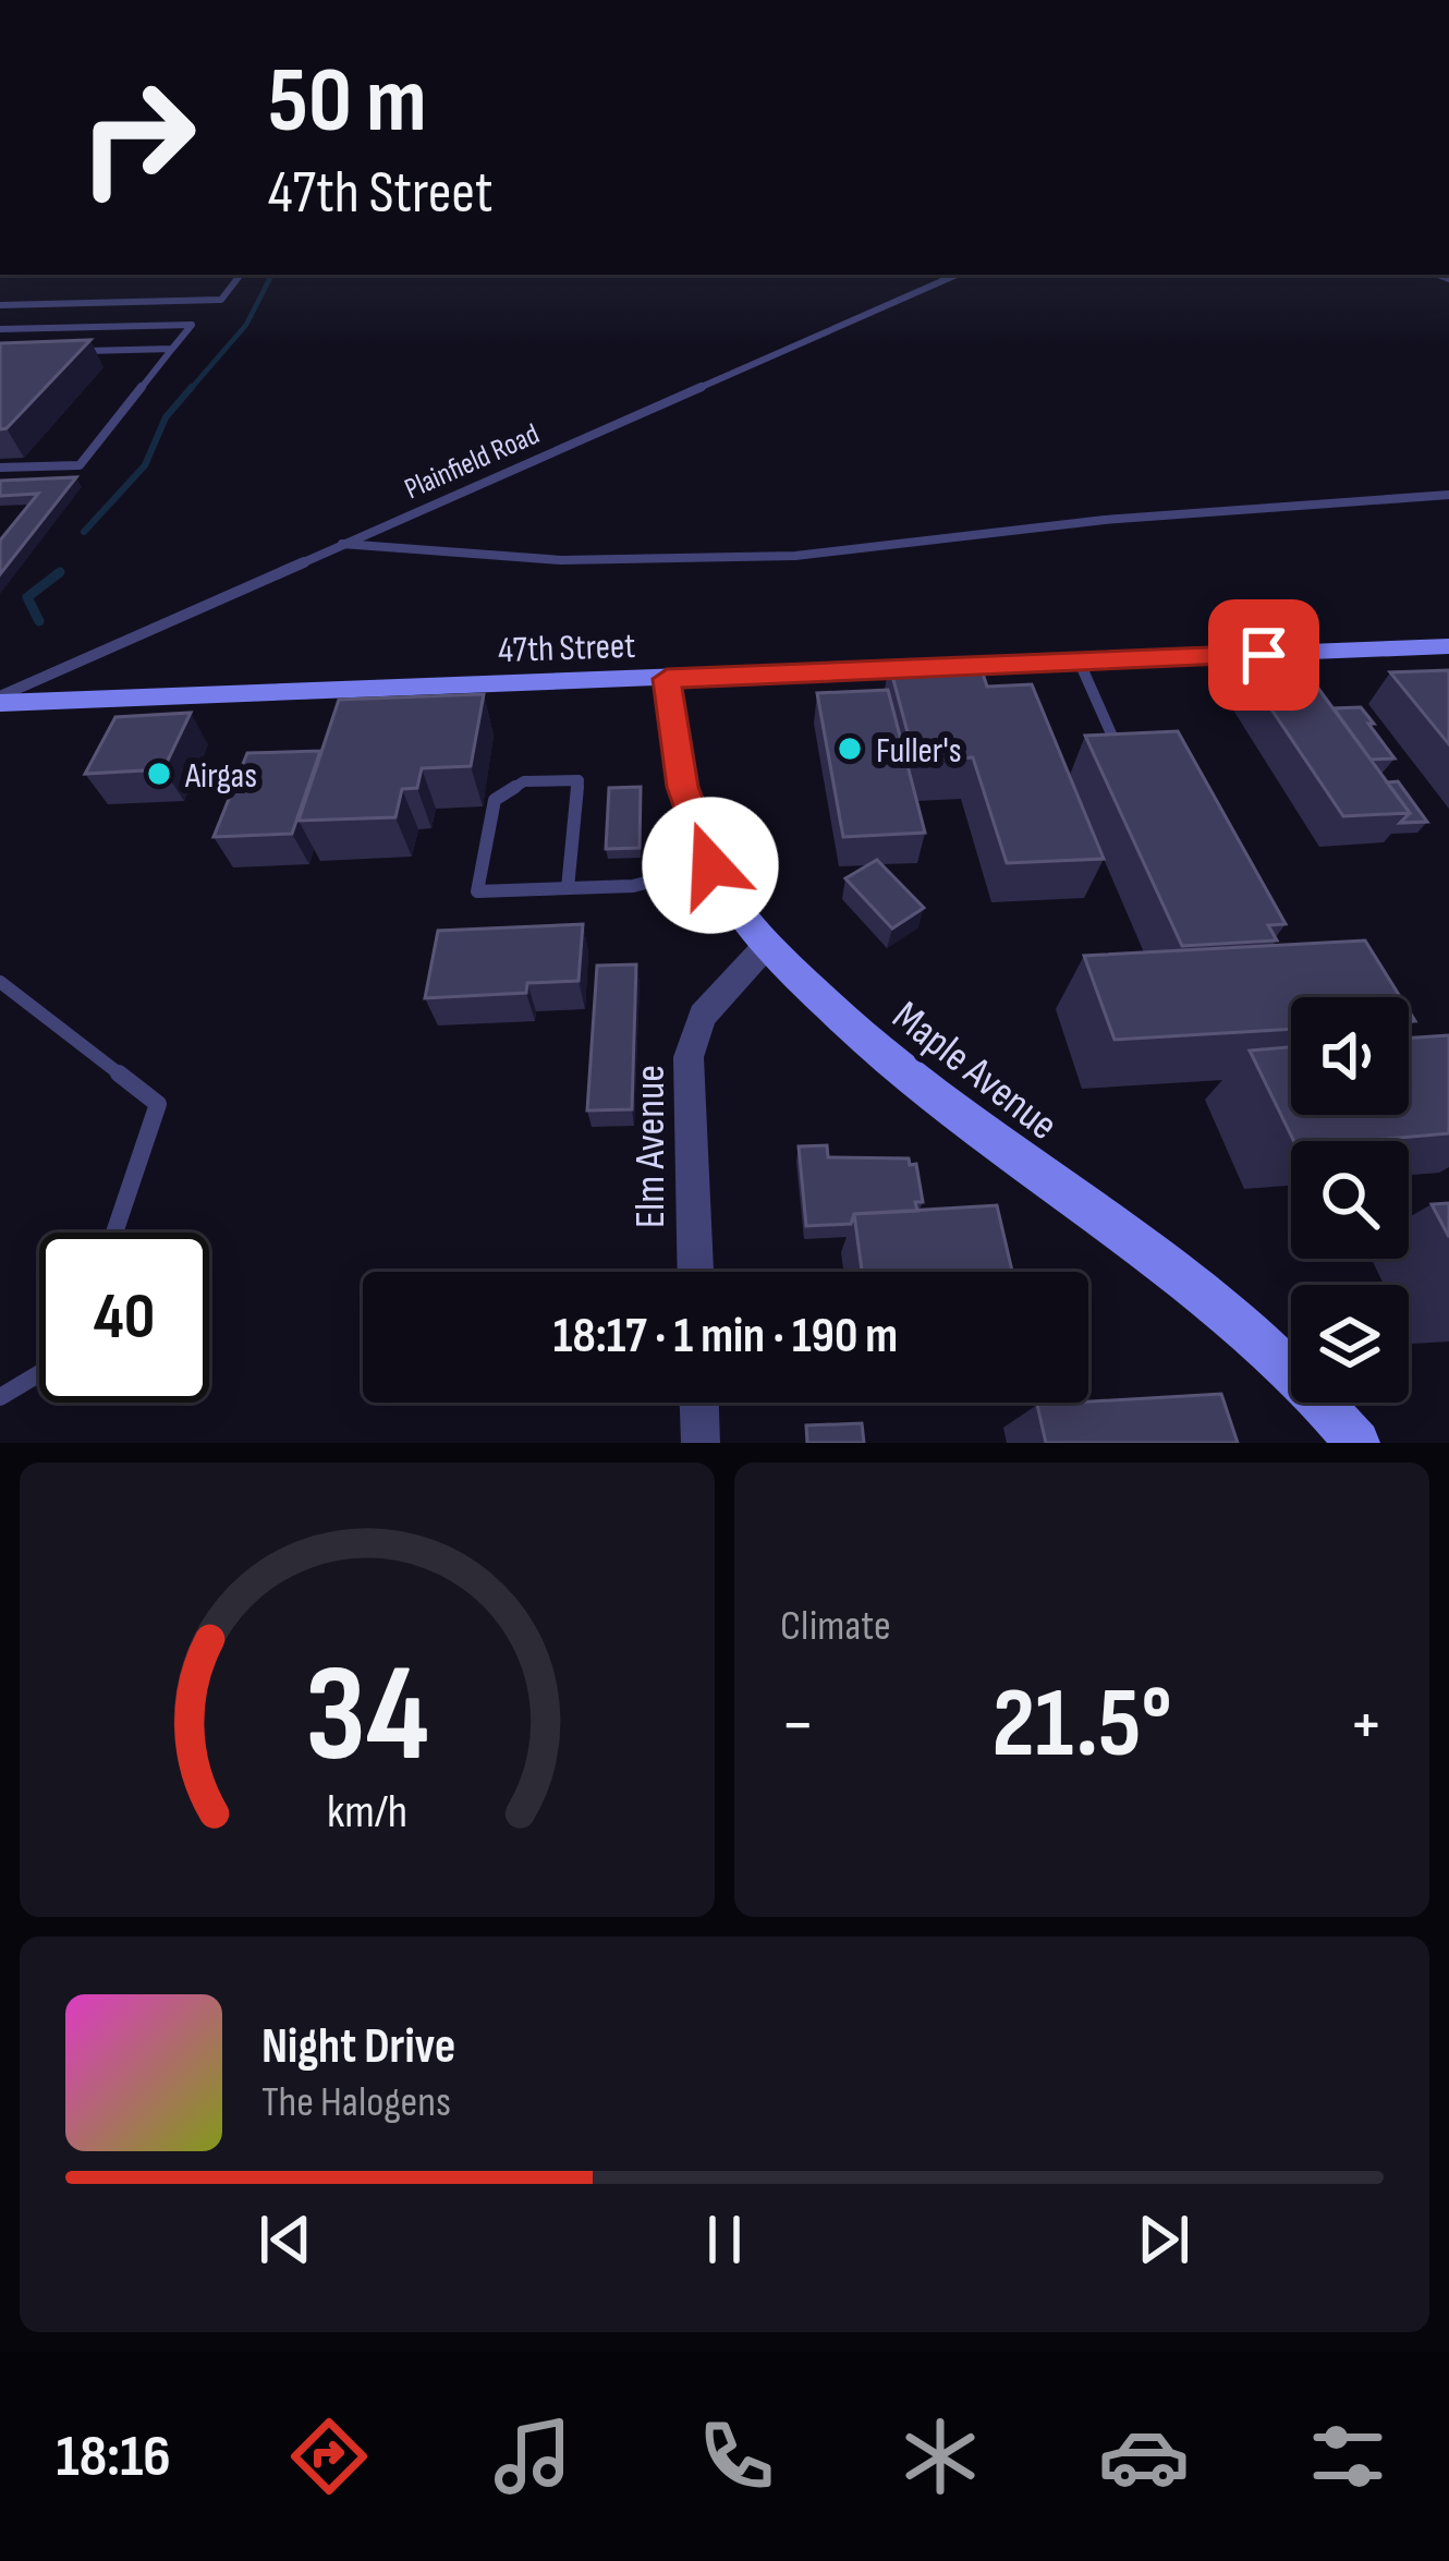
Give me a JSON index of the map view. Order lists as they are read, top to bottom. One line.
{"streets":{"main road":["47th Street","Maple Avenue"],"street":["Elm Avenue"],"lane":["Plainfield Road"]},"crossings":[["Plainfield Road","47th Street"],["47th Street","Maple Avenue"],["Maple Avenue","Elm Avenue"]],"places":["Fuller's","Airgas"],"page":{"turn":["50 m","47th Street"],"limit":"40","trip":"18:17 · 1 min · 190 m","tile":"Climate","heat":["−","21.5°","+"],"song":["Night Drive","The Halogens"],"tabs":"18:16","gauge":["34","km/h"]}}
